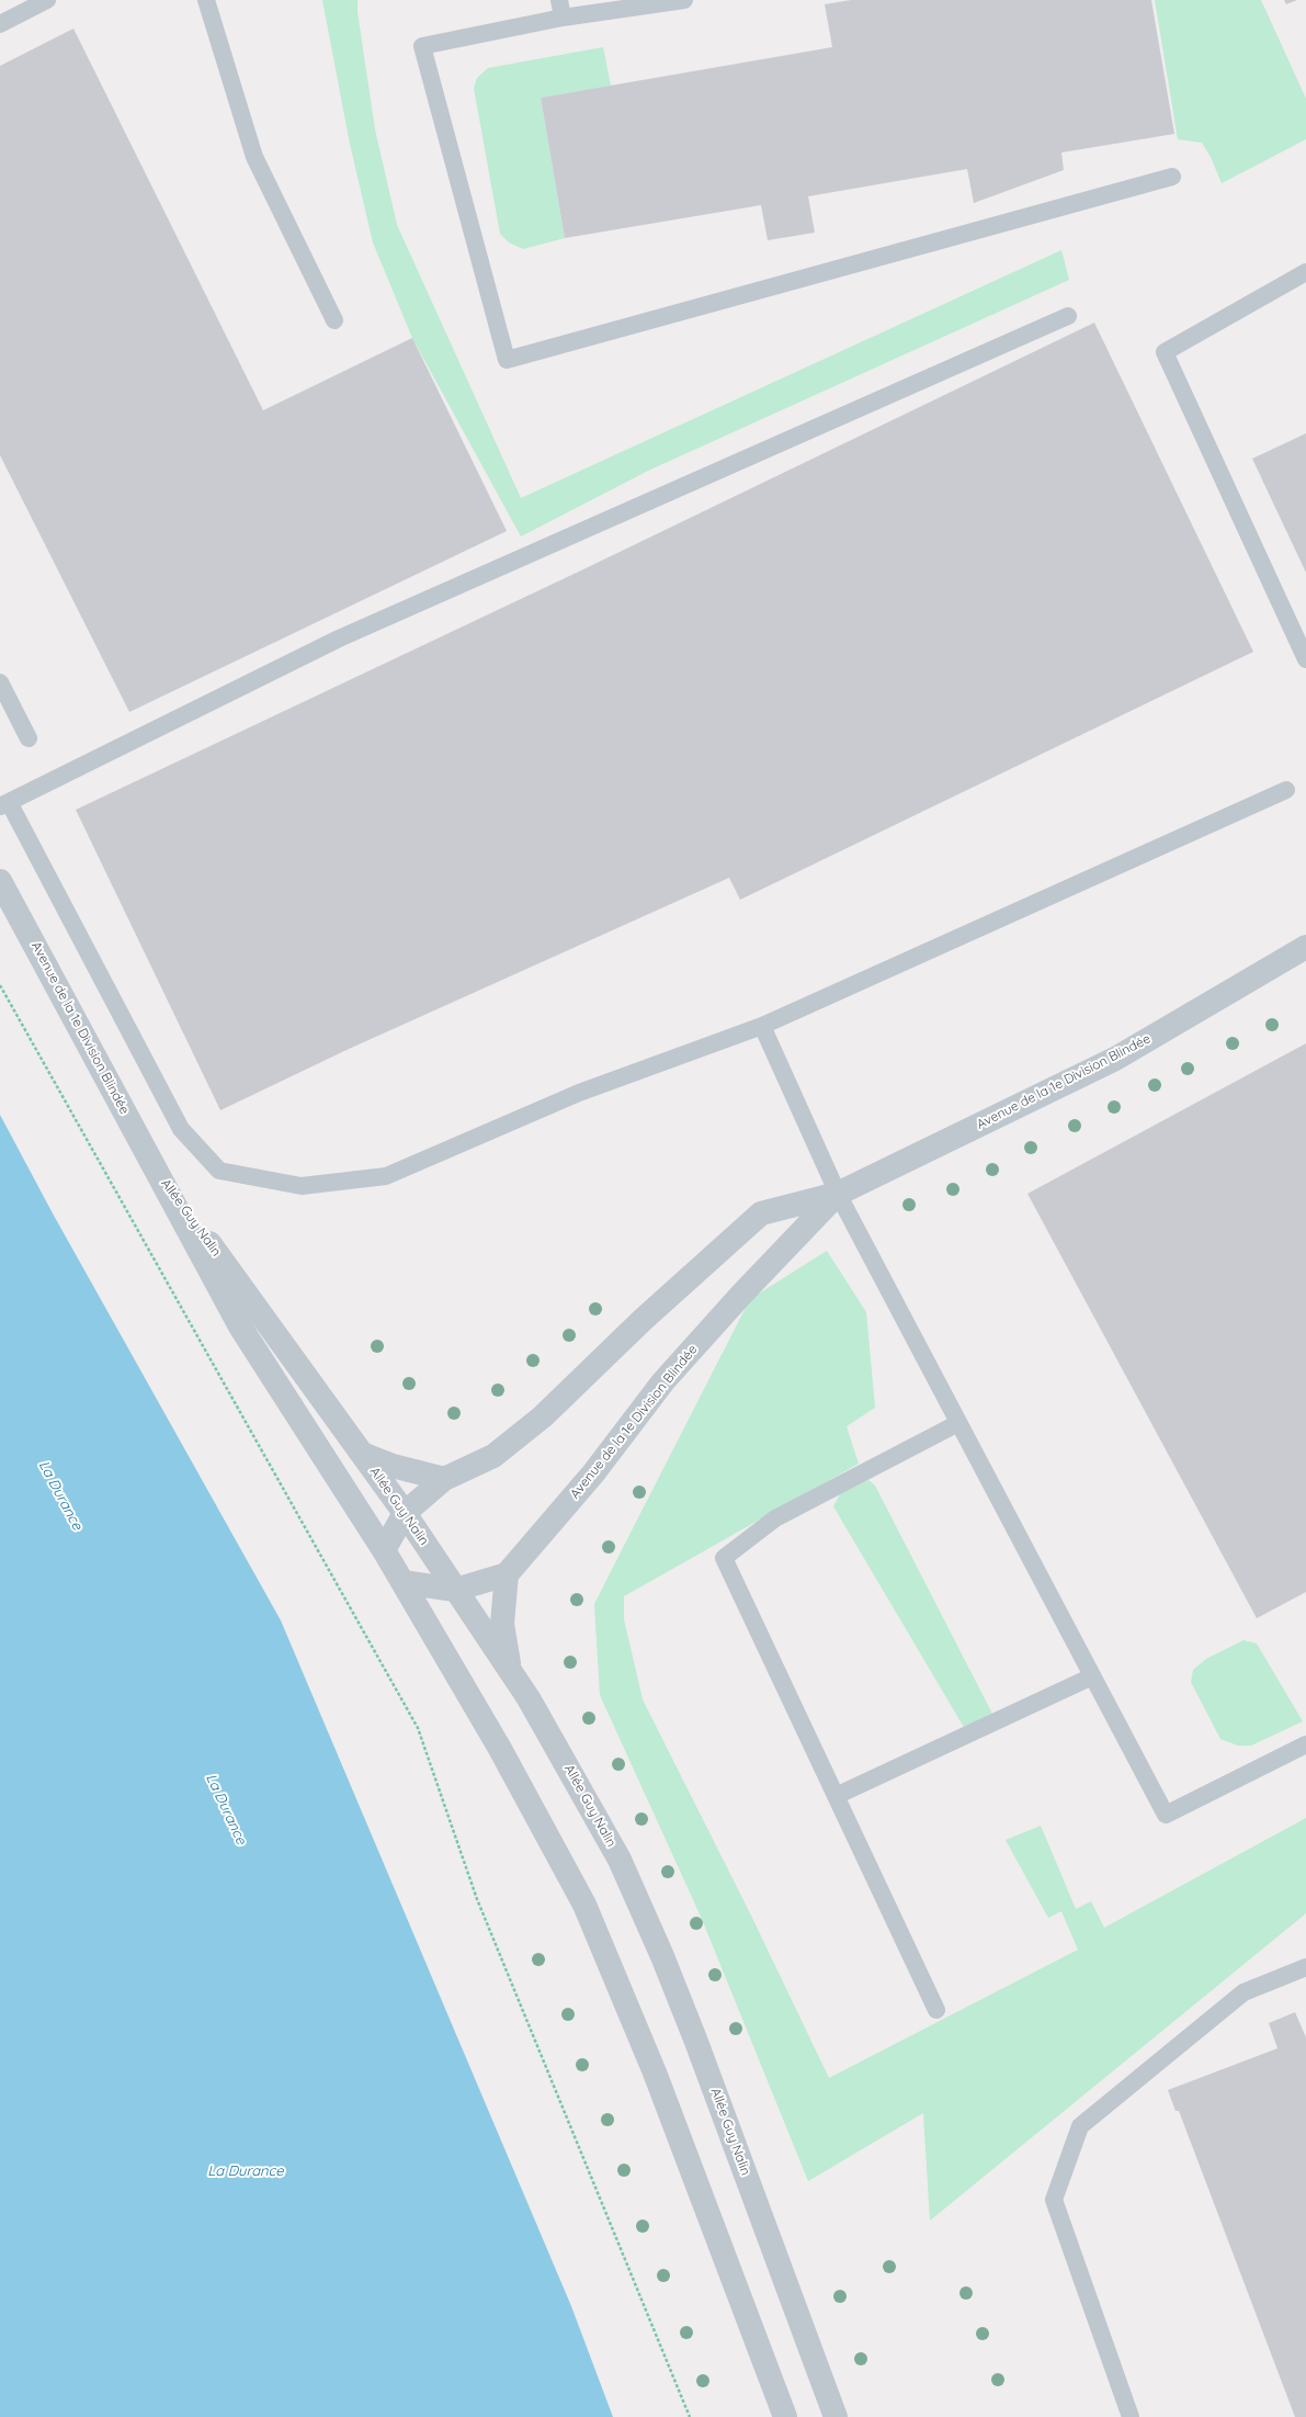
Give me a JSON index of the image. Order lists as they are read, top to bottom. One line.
{"streets":{"street":["Avenue de la 1e Division Blindée","Allée Guy Nalin"]},"crossings":[["Avenue de la 1e Division Blindée","Allée Guy Nalin"]],"water":["La Durance"]}
